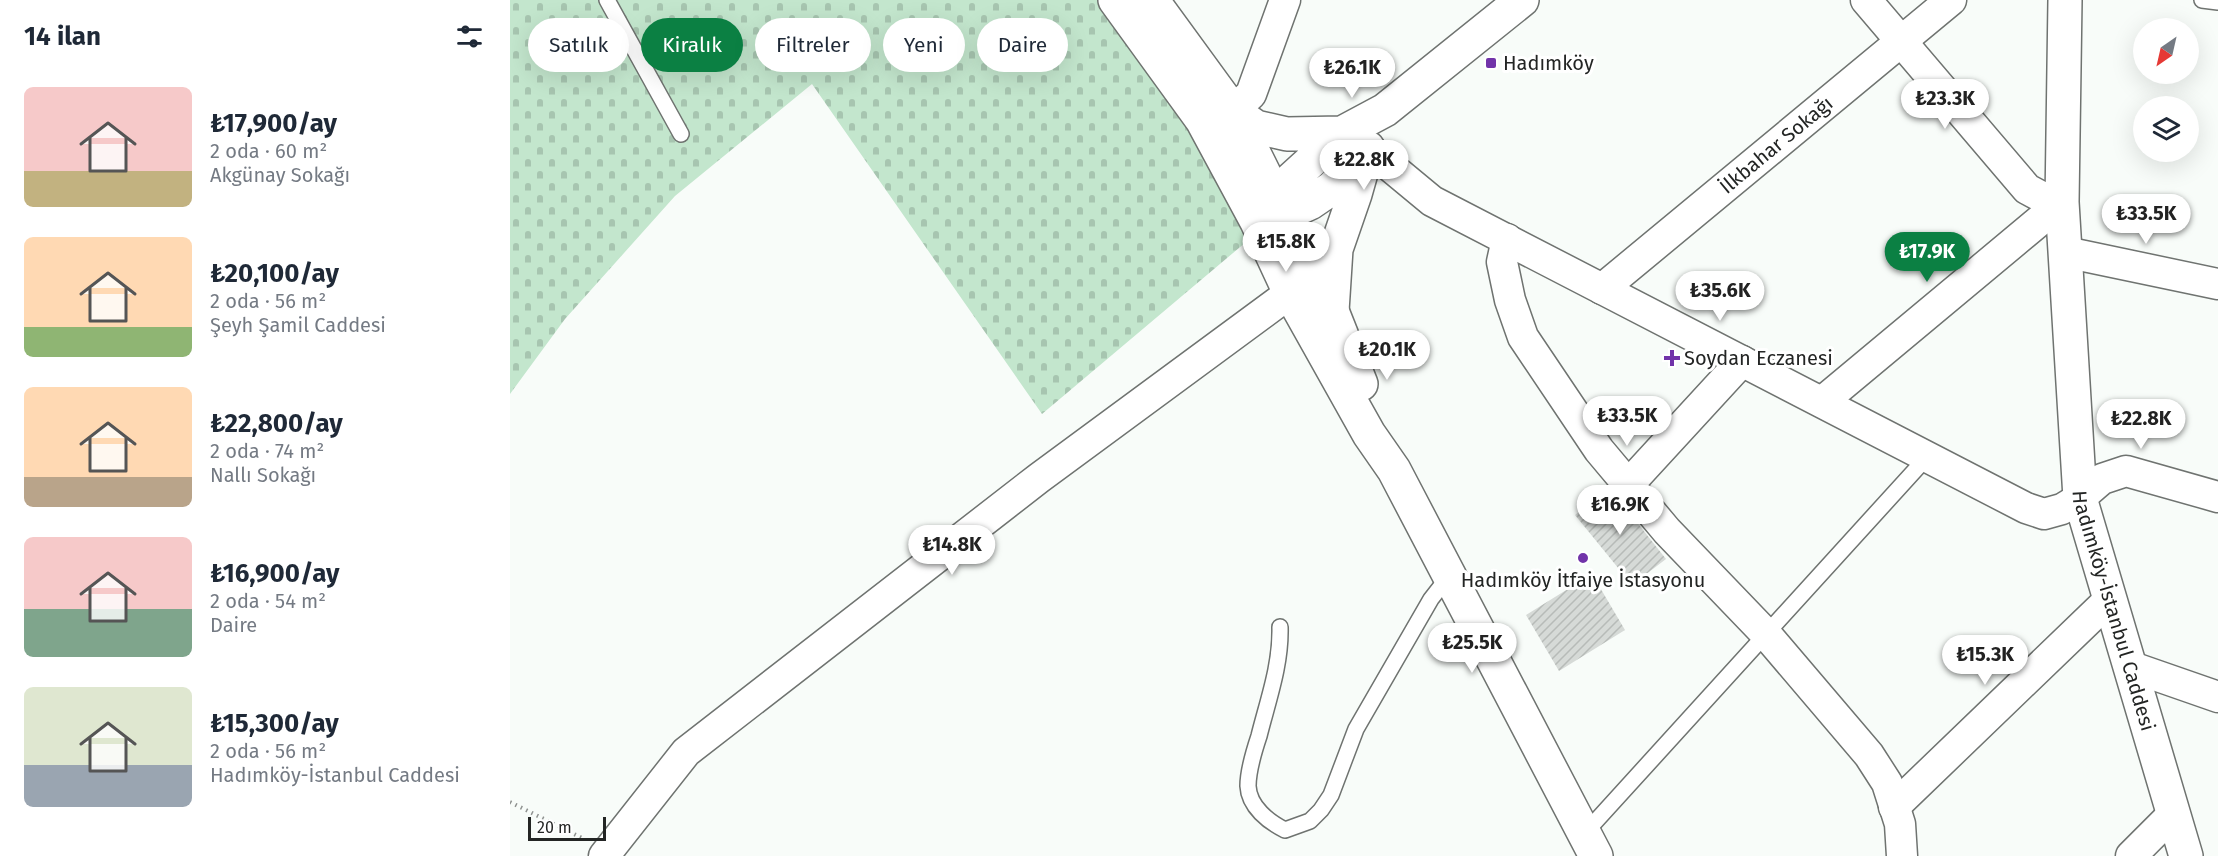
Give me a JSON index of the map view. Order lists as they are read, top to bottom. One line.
{"streets":{"main road":["Hadımköy-İstanbul Caddesi"],"street":["İlkbahar Sokağı"]},"places":{"transit":["Hadımköy"],"health":["Soydan Eczanesi"],"other":["Hadımköy İtfaiye İstasyonu"]},"scale_bar":"20 m","north":"bottom left","page":{"heading":"14 ilan","chip":["Satılık","Kiralık","Filtreler","Yeni","Daire"],"price":["₺26.1K","₺23.3K","₺22.8K","₺33.5K","₺15.8K","₺17.9K","₺35.6K","₺20.1K","₺33.5K","₺22.8K","₺16.9K","₺14.8K","₺25.5K","₺15.3K"],"list":[{"name":"₺17,900/ay","note":"2 oda · 60 m² · Akgünay Sokağı"},{"name":"₺20,100/ay","note":"2 oda · 56 m² · Şeyh Şamil Caddesi"},{"name":"₺22,800/ay","note":"2 oda · 74 m² · Nallı Sokağı"},{"name":"₺16,900/ay","note":"2 oda · 54 m² · Daire"},{"name":"₺15,300/ay","note":"2 oda · 56 m² · Hadımköy-İstanbul Caddesi"}],"scale":"20 m"}}
